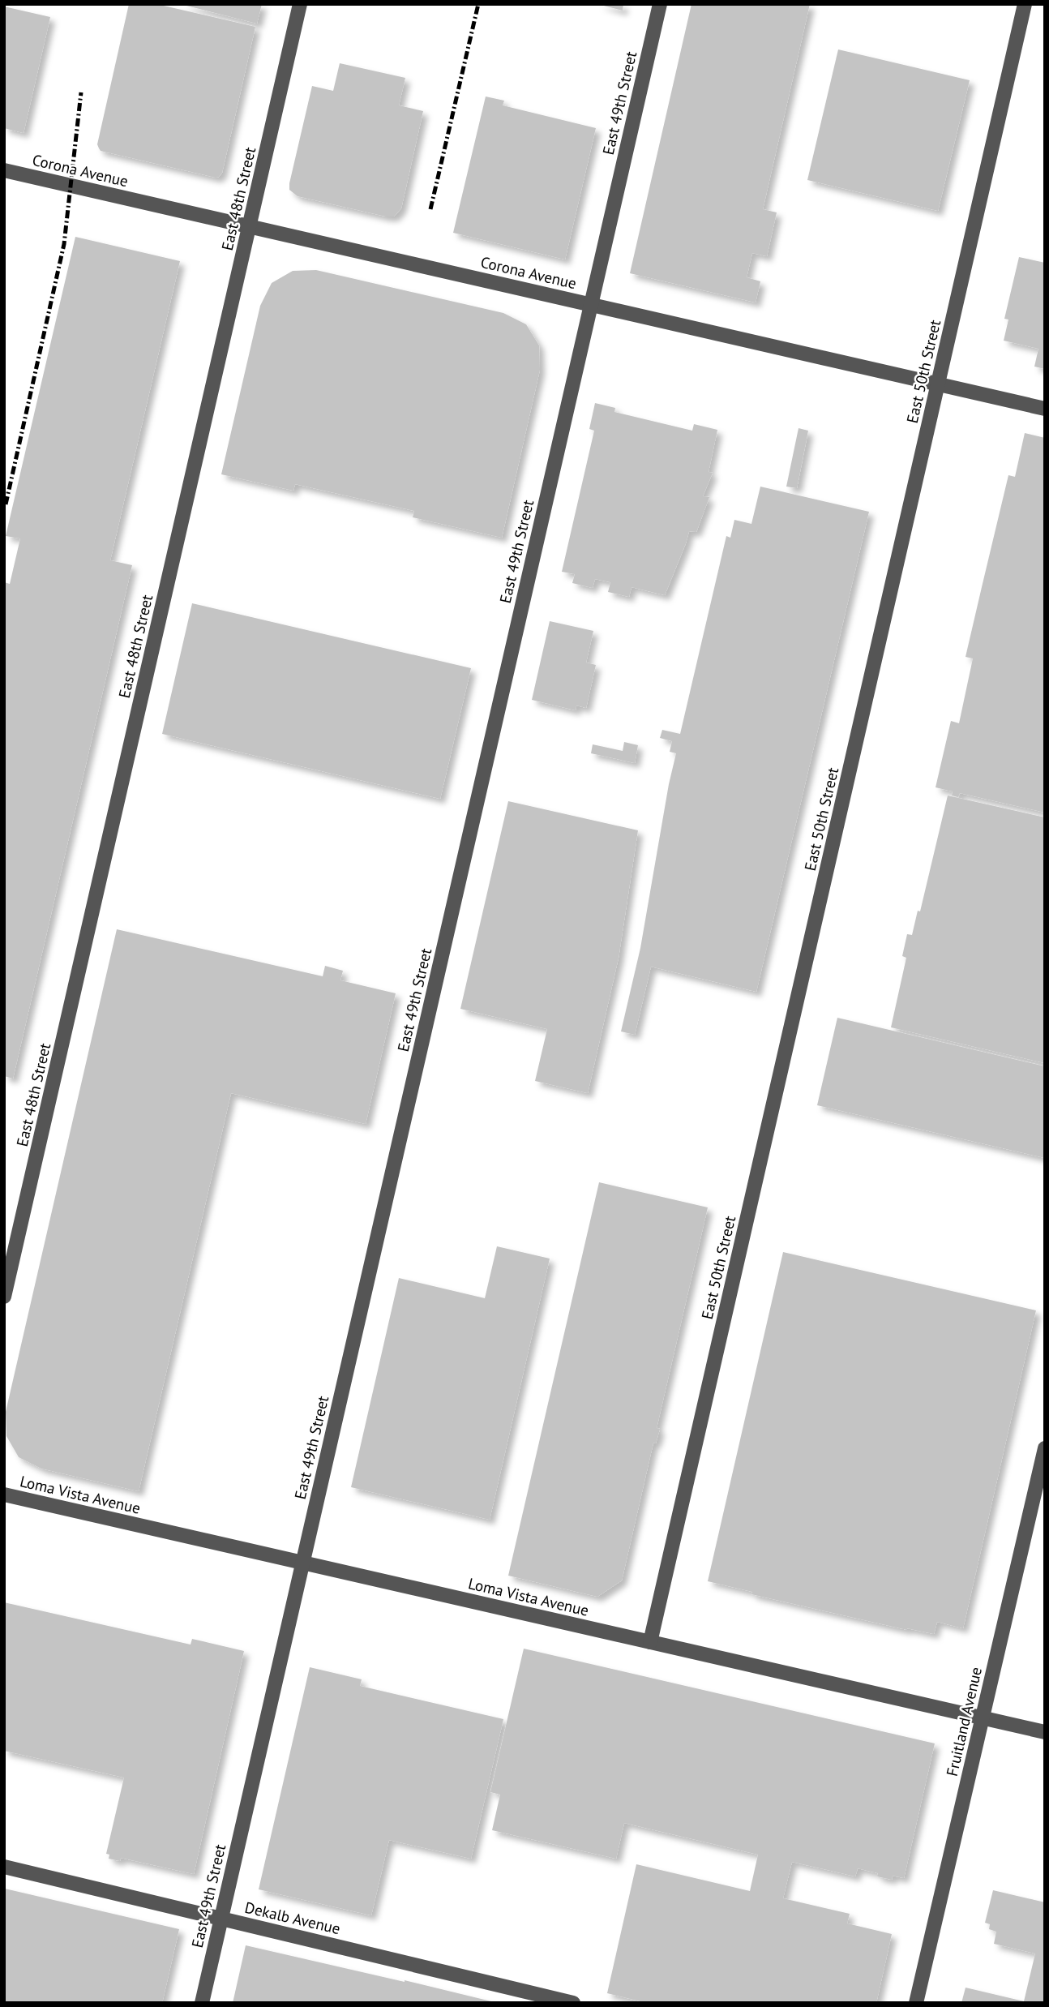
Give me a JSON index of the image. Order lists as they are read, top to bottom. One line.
{"streets":{"street":["East 49th Street","Corona Avenue","East 48th Street","East 50th Street","Loma Vista Avenue","Fruitland Avenue","Dekalb Avenue"]},"crossings":[["East 49th Street","Corona Avenue"],["East 49th Street","Loma Vista Avenue"],["East 49th Street","Dekalb Avenue"],["Corona Avenue","East 48th Street"],["Corona Avenue","East 50th Street"],["East 50th Street","Loma Vista Avenue"],["Loma Vista Avenue","Fruitland Avenue"]]}
